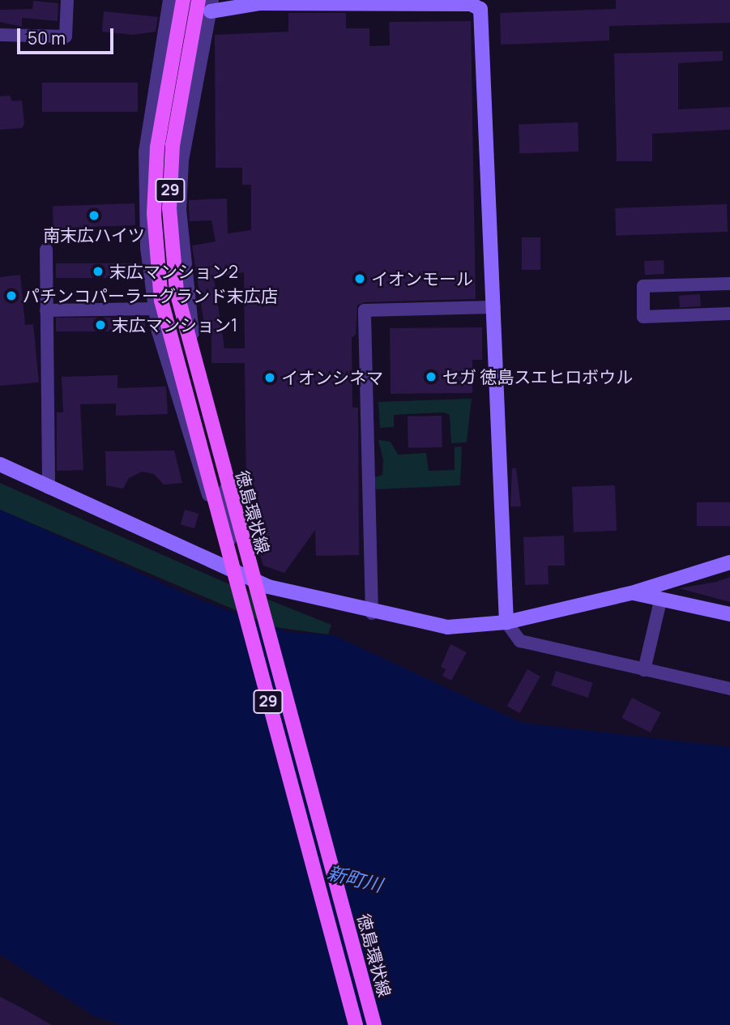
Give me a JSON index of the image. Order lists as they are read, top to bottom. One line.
{"streets":{"main road":["29","徳島環状線"]},"water":["新町川"],"places":["南末広ハイツ","末広マンション2","イオンモール","パチンコパーラーグランド末広店","末広マンション1","セガ 徳島スエヒロボウル","イオンシネマ"],"scale_bar":"50 m"}
